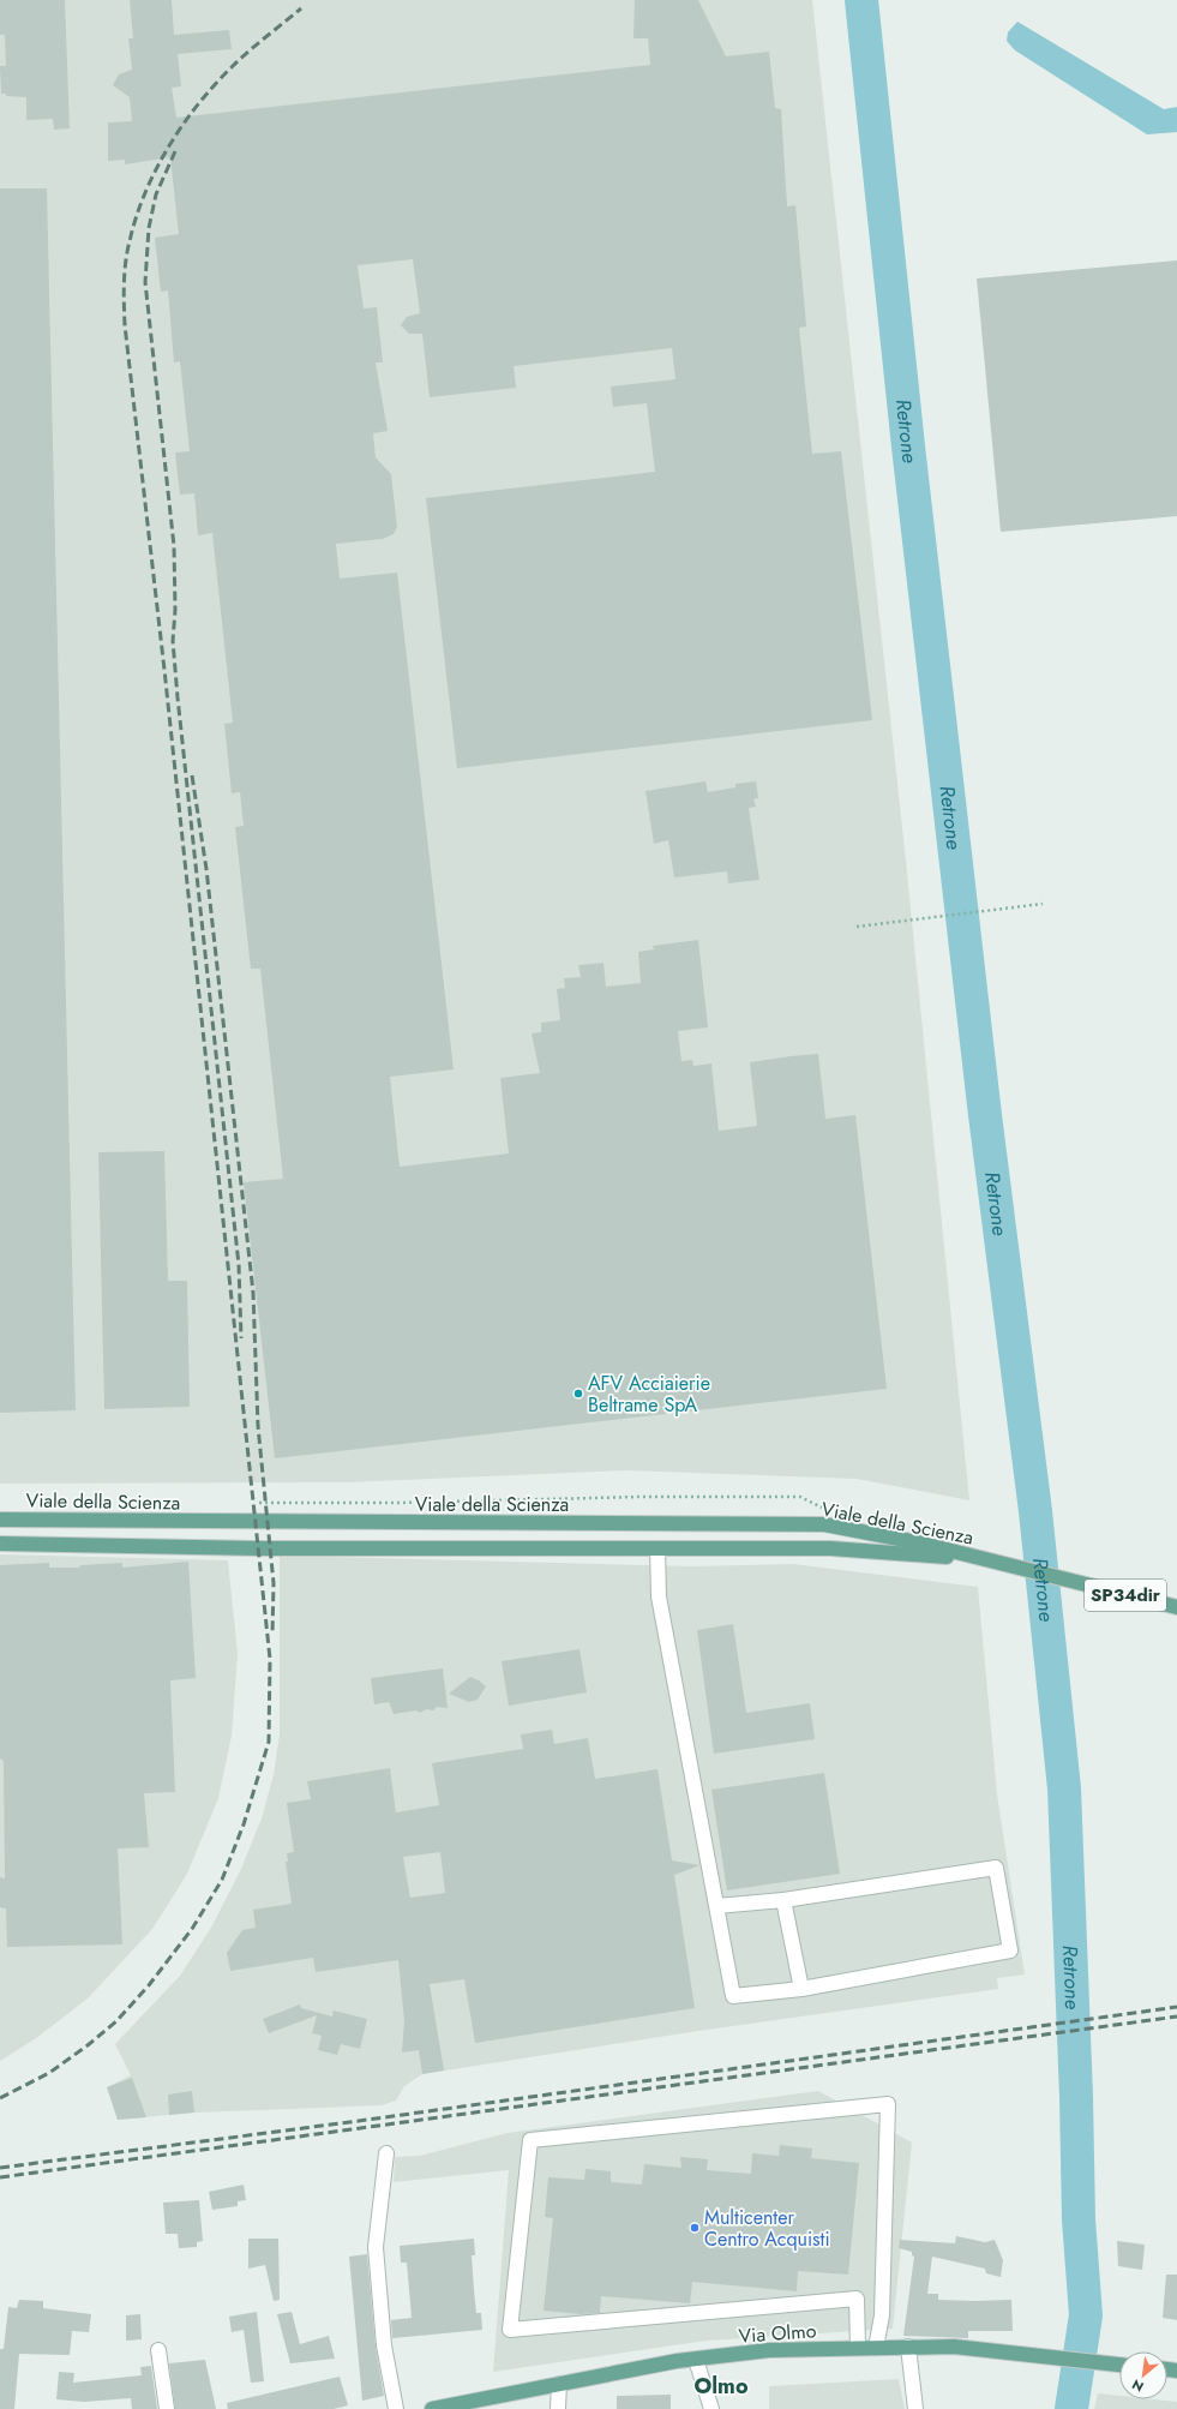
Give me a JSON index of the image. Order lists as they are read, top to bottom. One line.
{"streets":{"main road":["Viale della Scienza","SP34dir","Via Olmo"]},"districts":["Olmo"],"water":["Retrone"],"places":["AFV Acciaierie Beltrame SpA","Multicenter Centro Acquisti"],"north":"bottom left"}
